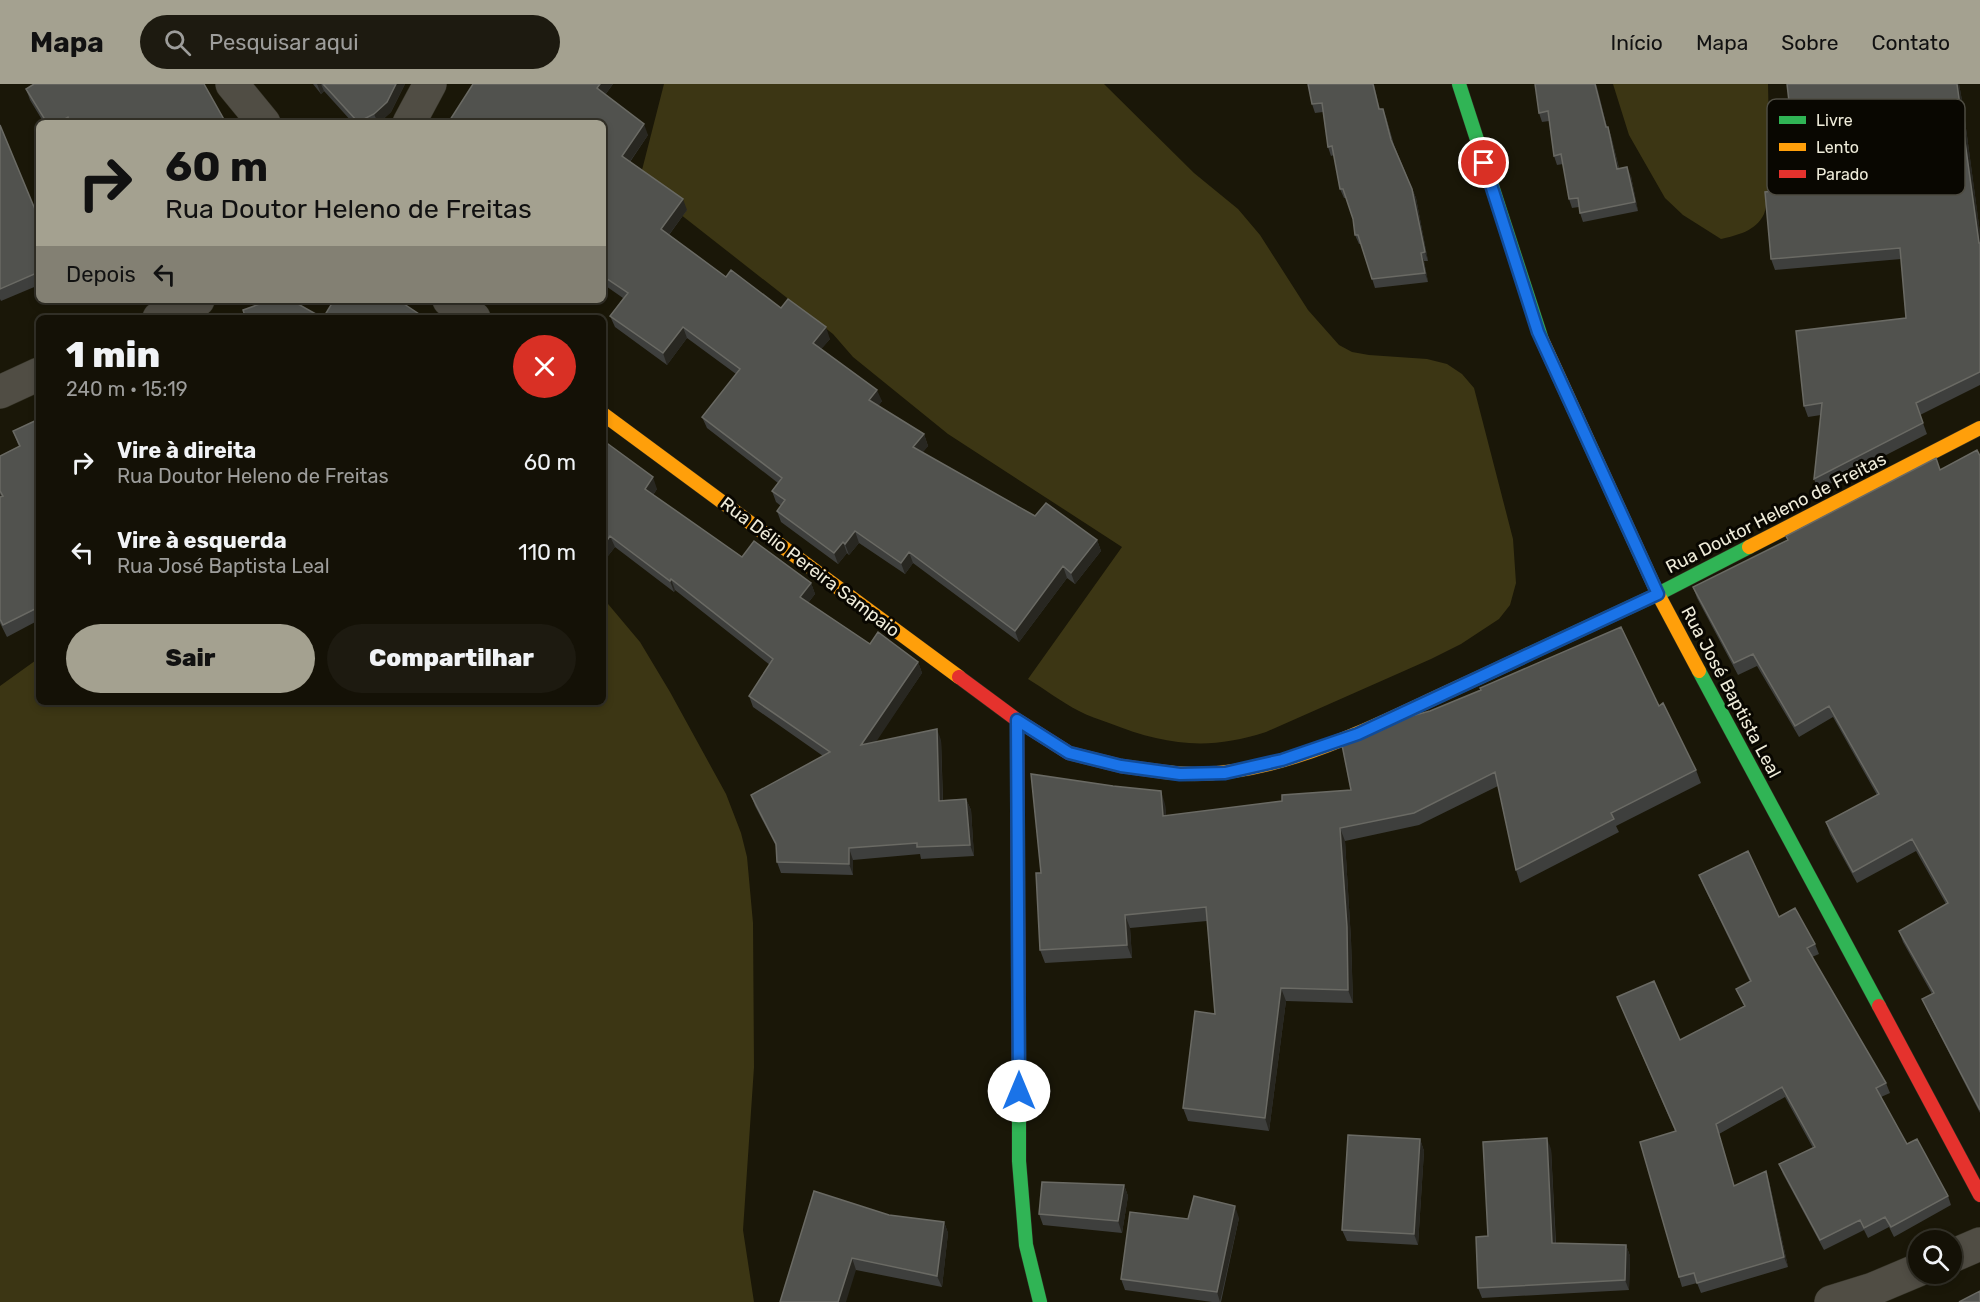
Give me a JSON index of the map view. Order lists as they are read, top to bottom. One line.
{"streets":{"street":["Rua Doutor Heleno de Freitas","Rua Délio Pereira Sampaio","Rua José Baptista Leal"]},"crossings":[["Rua Doutor Heleno de Freitas","Rua Délio Pereira Sampaio"],["Rua Doutor Heleno de Freitas","Rua José Baptista Leal"]],"legend":["Livre","Lento","Parado"],"page":{"header":"Mapa","search":"Pesquisar aqui","nav":["Início","Mapa","Sobre","Contato"],"turn":["60 m","Rua Doutor Heleno de Freitas"],"then":"Depois","heading":["1 min","240 m · 15:19"],"list":[{"name":"Vire à direita","note":"Rua Doutor Heleno de Freitas","value":"60 m"},{"name":"Vire à esquerda","note":"Rua José Baptista Leal","value":"110 m"}],"buttons":["Sair","Compartilhar"]}}
